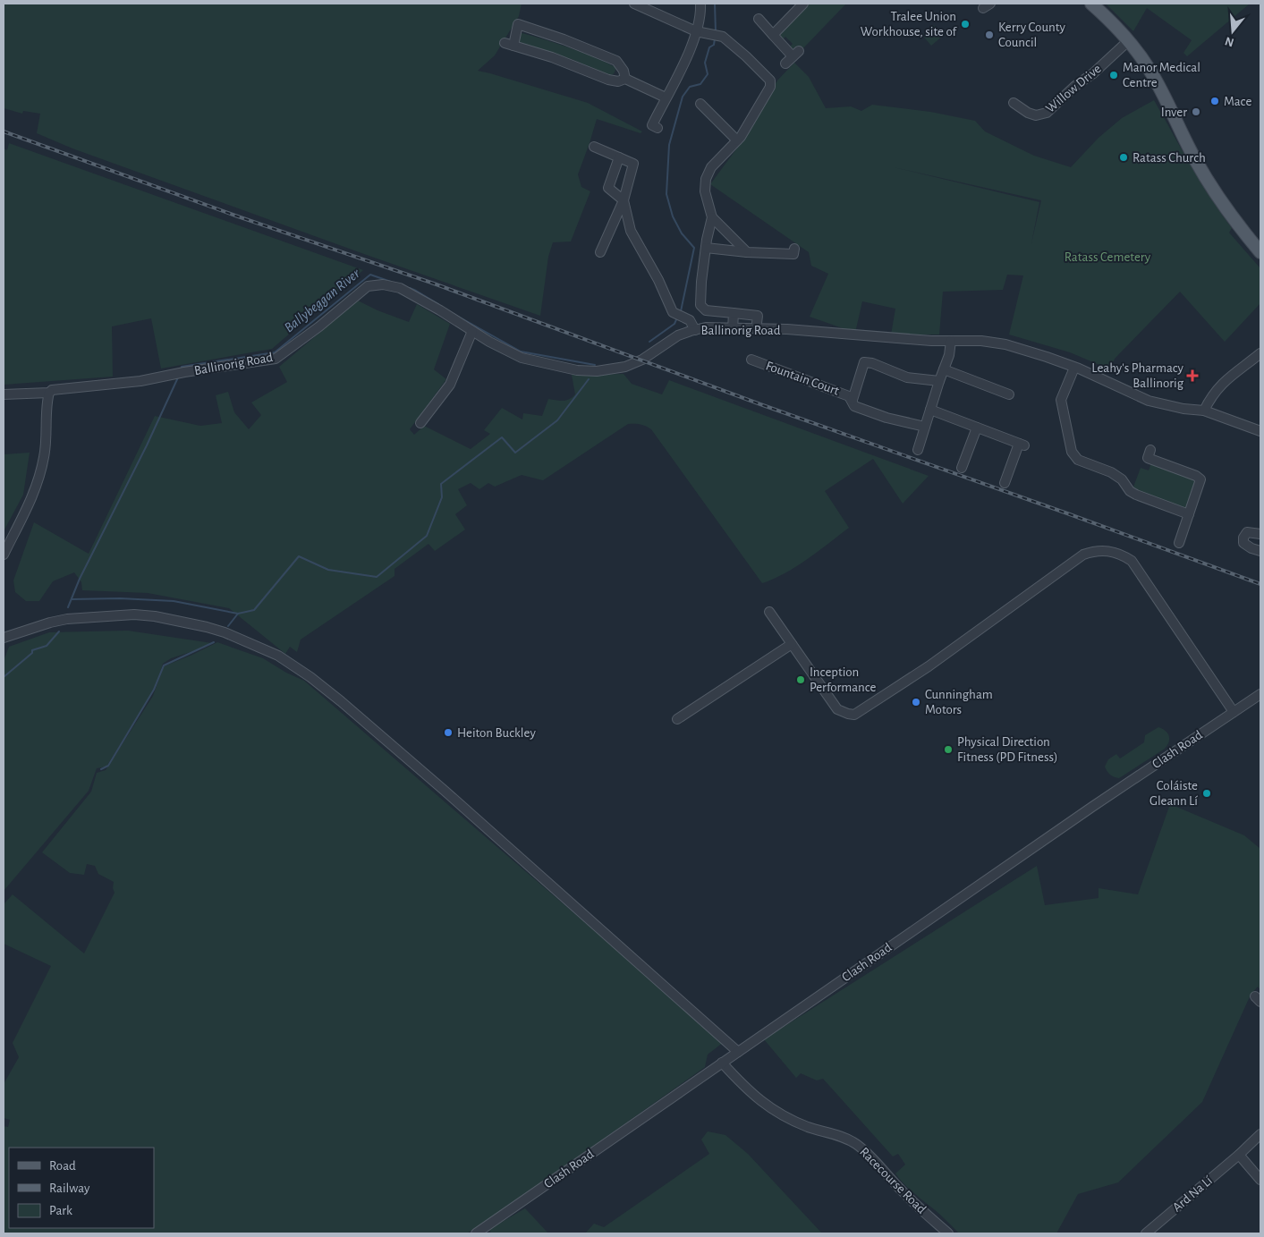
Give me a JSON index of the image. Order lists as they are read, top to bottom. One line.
{"streets":{"street":["Willow Drive","Ballinorig Road","Fountain Court","Clash Road","Racecourse Road","Ard Na Lí"]},"crossings":[["Clash Road","Racecourse Road"]],"water":["Ballybeggan River"],"parks":["Ratass Cemetery"],"places":{"other":["Tralee Union Workhouse, site of","Kerry County Council","Manor Medical Centre","Mace","Inver","Ratass Church","Inception Performance","Cunningham Motors","Heiton Buckley","Physical Direction Fitness (PD Fitness)","Coláiste Gleann Lí"],"health":["Leahy's Pharmacy Ballinorig"]},"legend":["Road","Railway","Park"],"north":"bottom"}
